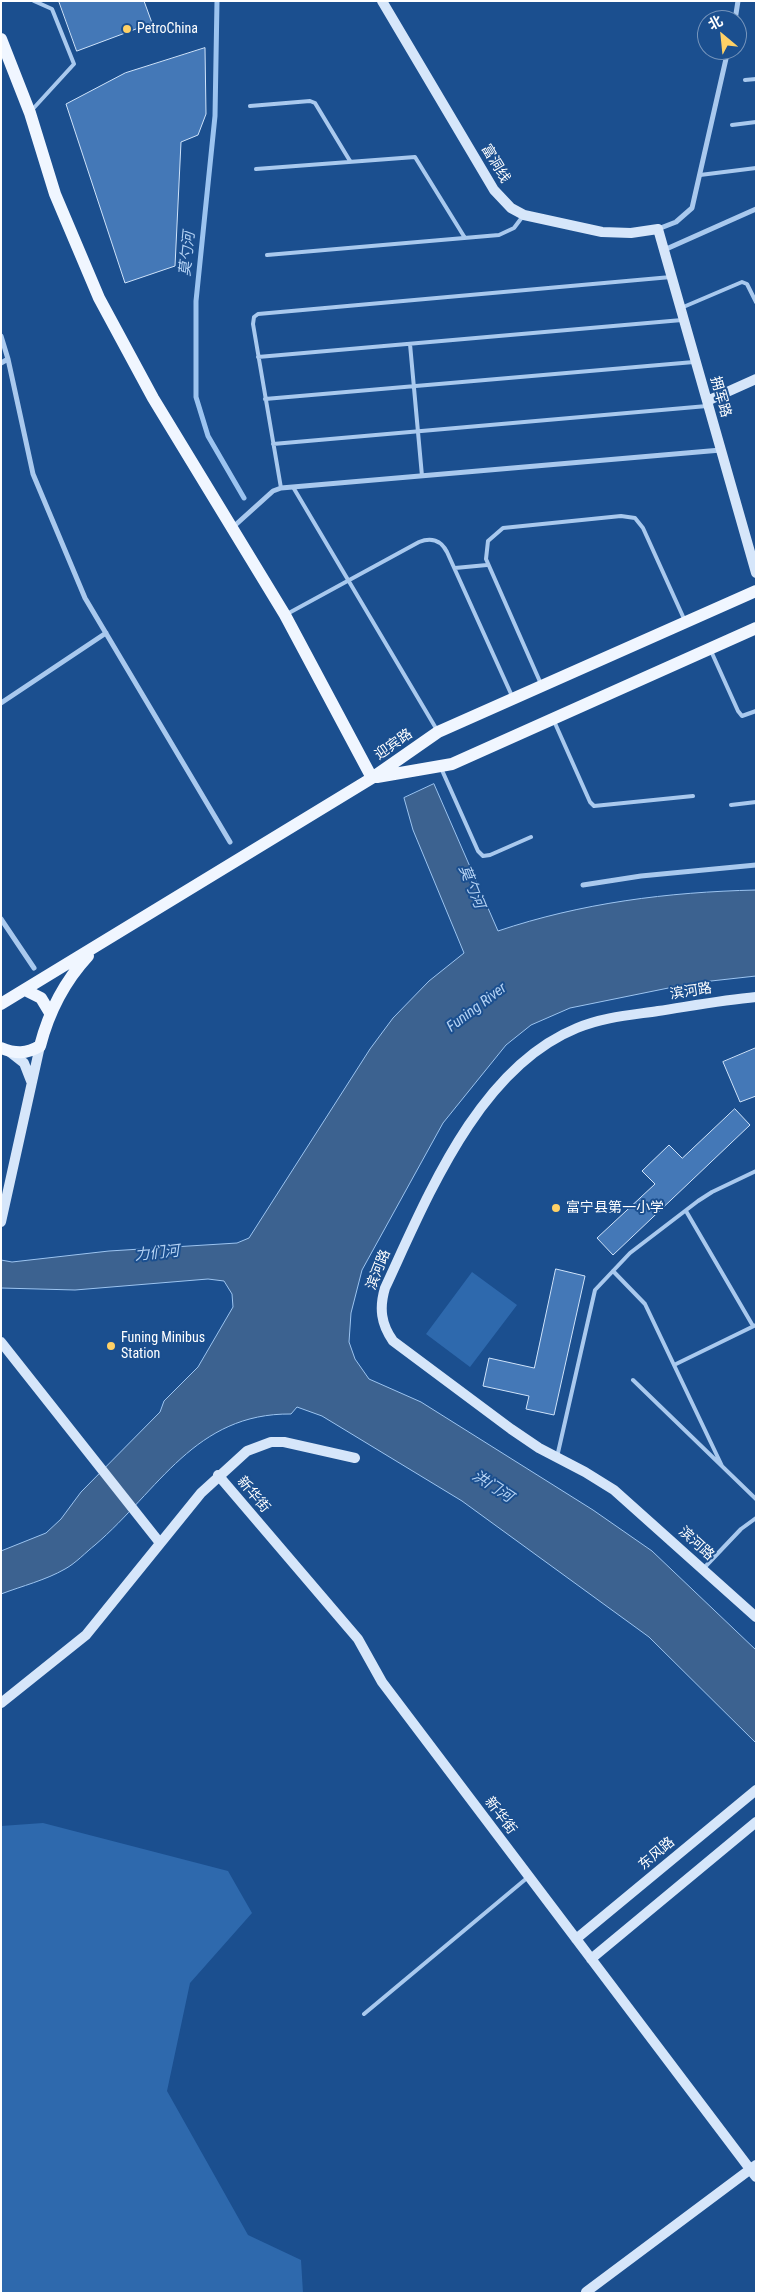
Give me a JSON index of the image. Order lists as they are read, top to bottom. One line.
{"streets":{"main road":["富洞线","拥军路","迎宾路","滨河路","新华街","东风路"]},"crossings":[["富洞线","拥军路"],["新华街","东风路"]],"water":["莫勺河","Funing River","力们河","洪门河"],"places":["PetroChina","富宁县第一小学","Funing Minibus Station"],"north":"top left"}
